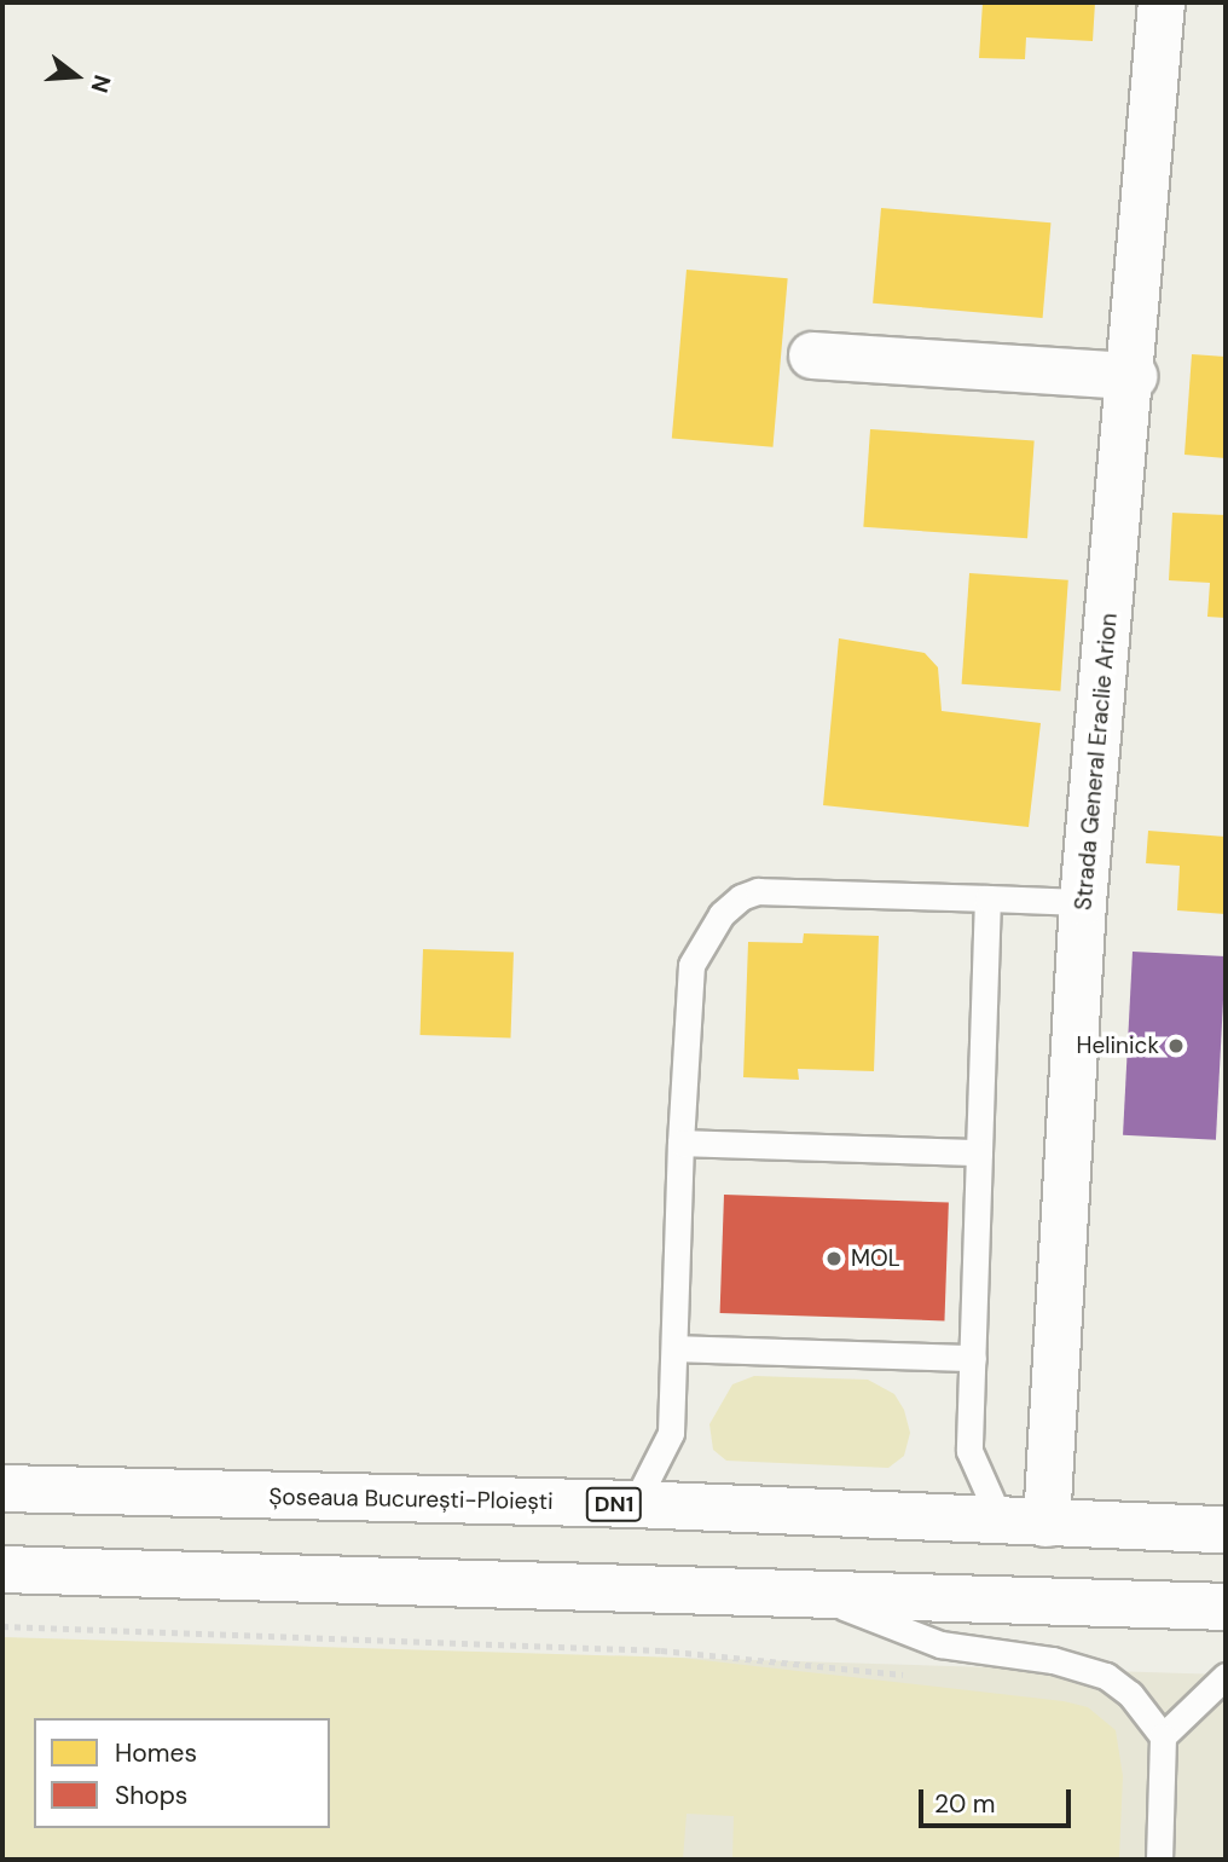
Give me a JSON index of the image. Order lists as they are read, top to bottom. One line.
{"streets":{"main road":["Strada General Eraclie Arion","Șoseaua București-Ploiești","DN1"]},"crossings":[["Strada General Eraclie Arion","Șoseaua București-Ploiești"]],"places":["Helinick","MOL"],"legend":["Homes","Shops"],"scale_bar":"20 m","north":"right"}
